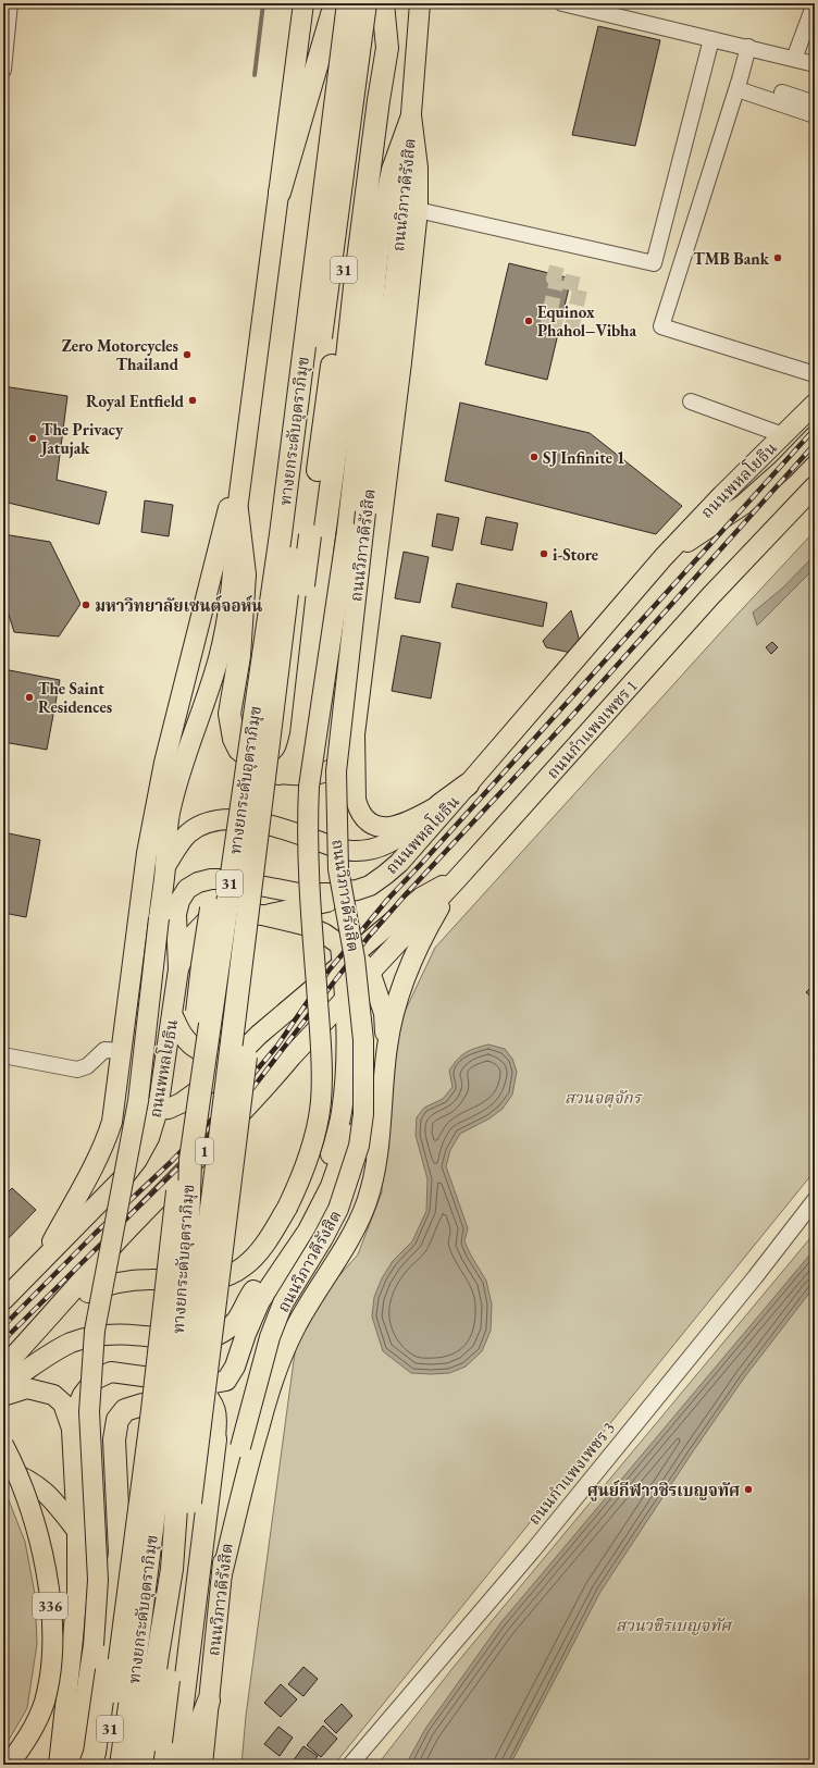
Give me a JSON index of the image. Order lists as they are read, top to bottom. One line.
{"streets":{"highway":["31","ทางยกระดับอุตราภิมุข"],"main road":["ถนนวิภาวดีรังสิต","ถนนพหลโยธิน","ถนนกำแพงเพชร 1","1","336"],"street":["ถนนกำแพงเพชร 3"]},"crossings":[["ถนนกำแพงเพชร 1","1"]],"parks":["สวนจตุจักร","สวนวชิรเบญจทัศ"],"places":["TMB Bank","Equinox Phahol–Vibha","Zero Motorcycles Thailand","Royal Entfield","The Privacy Jatujak","SJ Infinite 1","i-Store","มหาวิทยาลัยเซนต์จอห์น","The Saint Residences","ศูนย์กีฬาวชิรเบญจทัศ"]}
